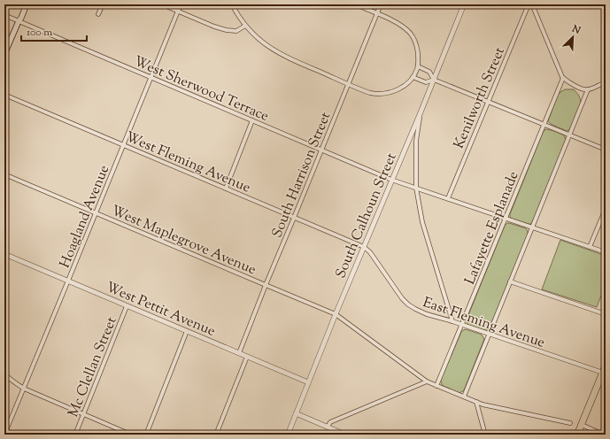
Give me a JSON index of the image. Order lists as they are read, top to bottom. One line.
{"streets":{"street":["West Sherwood Terrace","Kenilworth Street","West Fleming Avenue","South Harrison Street","South Calhoun Street","Hoagland Avenue","Lafayette Esplanade","West Maplegrove Avenue","West Pettit Avenue","East Fleming Avenue","Mc Clellan Street"]},"crossings":[["West Sherwood Terrace","Kenilworth Street"],["West Sherwood Terrace","South Harrison Street"],["West Sherwood Terrace","South Calhoun Street"],["West Sherwood Terrace","Hoagland Avenue"],["West Sherwood Terrace","Lafayette Esplanade"],["West Fleming Avenue","South Harrison Street"],["West Fleming Avenue","South Calhoun Street"],["West Fleming Avenue","Hoagland Avenue"],["West Fleming Avenue","East Fleming Avenue"],["South Harrison Street","West Maplegrove Avenue"],["South Harrison Street","West Pettit Avenue"],["South Calhoun Street","West Maplegrove Avenue"],["South Calhoun Street","West Pettit Avenue"],["South Calhoun Street","East Fleming Avenue"],["Hoagland Avenue","West Maplegrove Avenue"],["Hoagland Avenue","West Pettit Avenue"],["Lafayette Esplanade","West Maplegrove Avenue"],["Lafayette Esplanade","East Fleming Avenue"],["West Pettit Avenue","Mc Clellan Street"]],"scale_bar":"100 m","north":"top right"}
